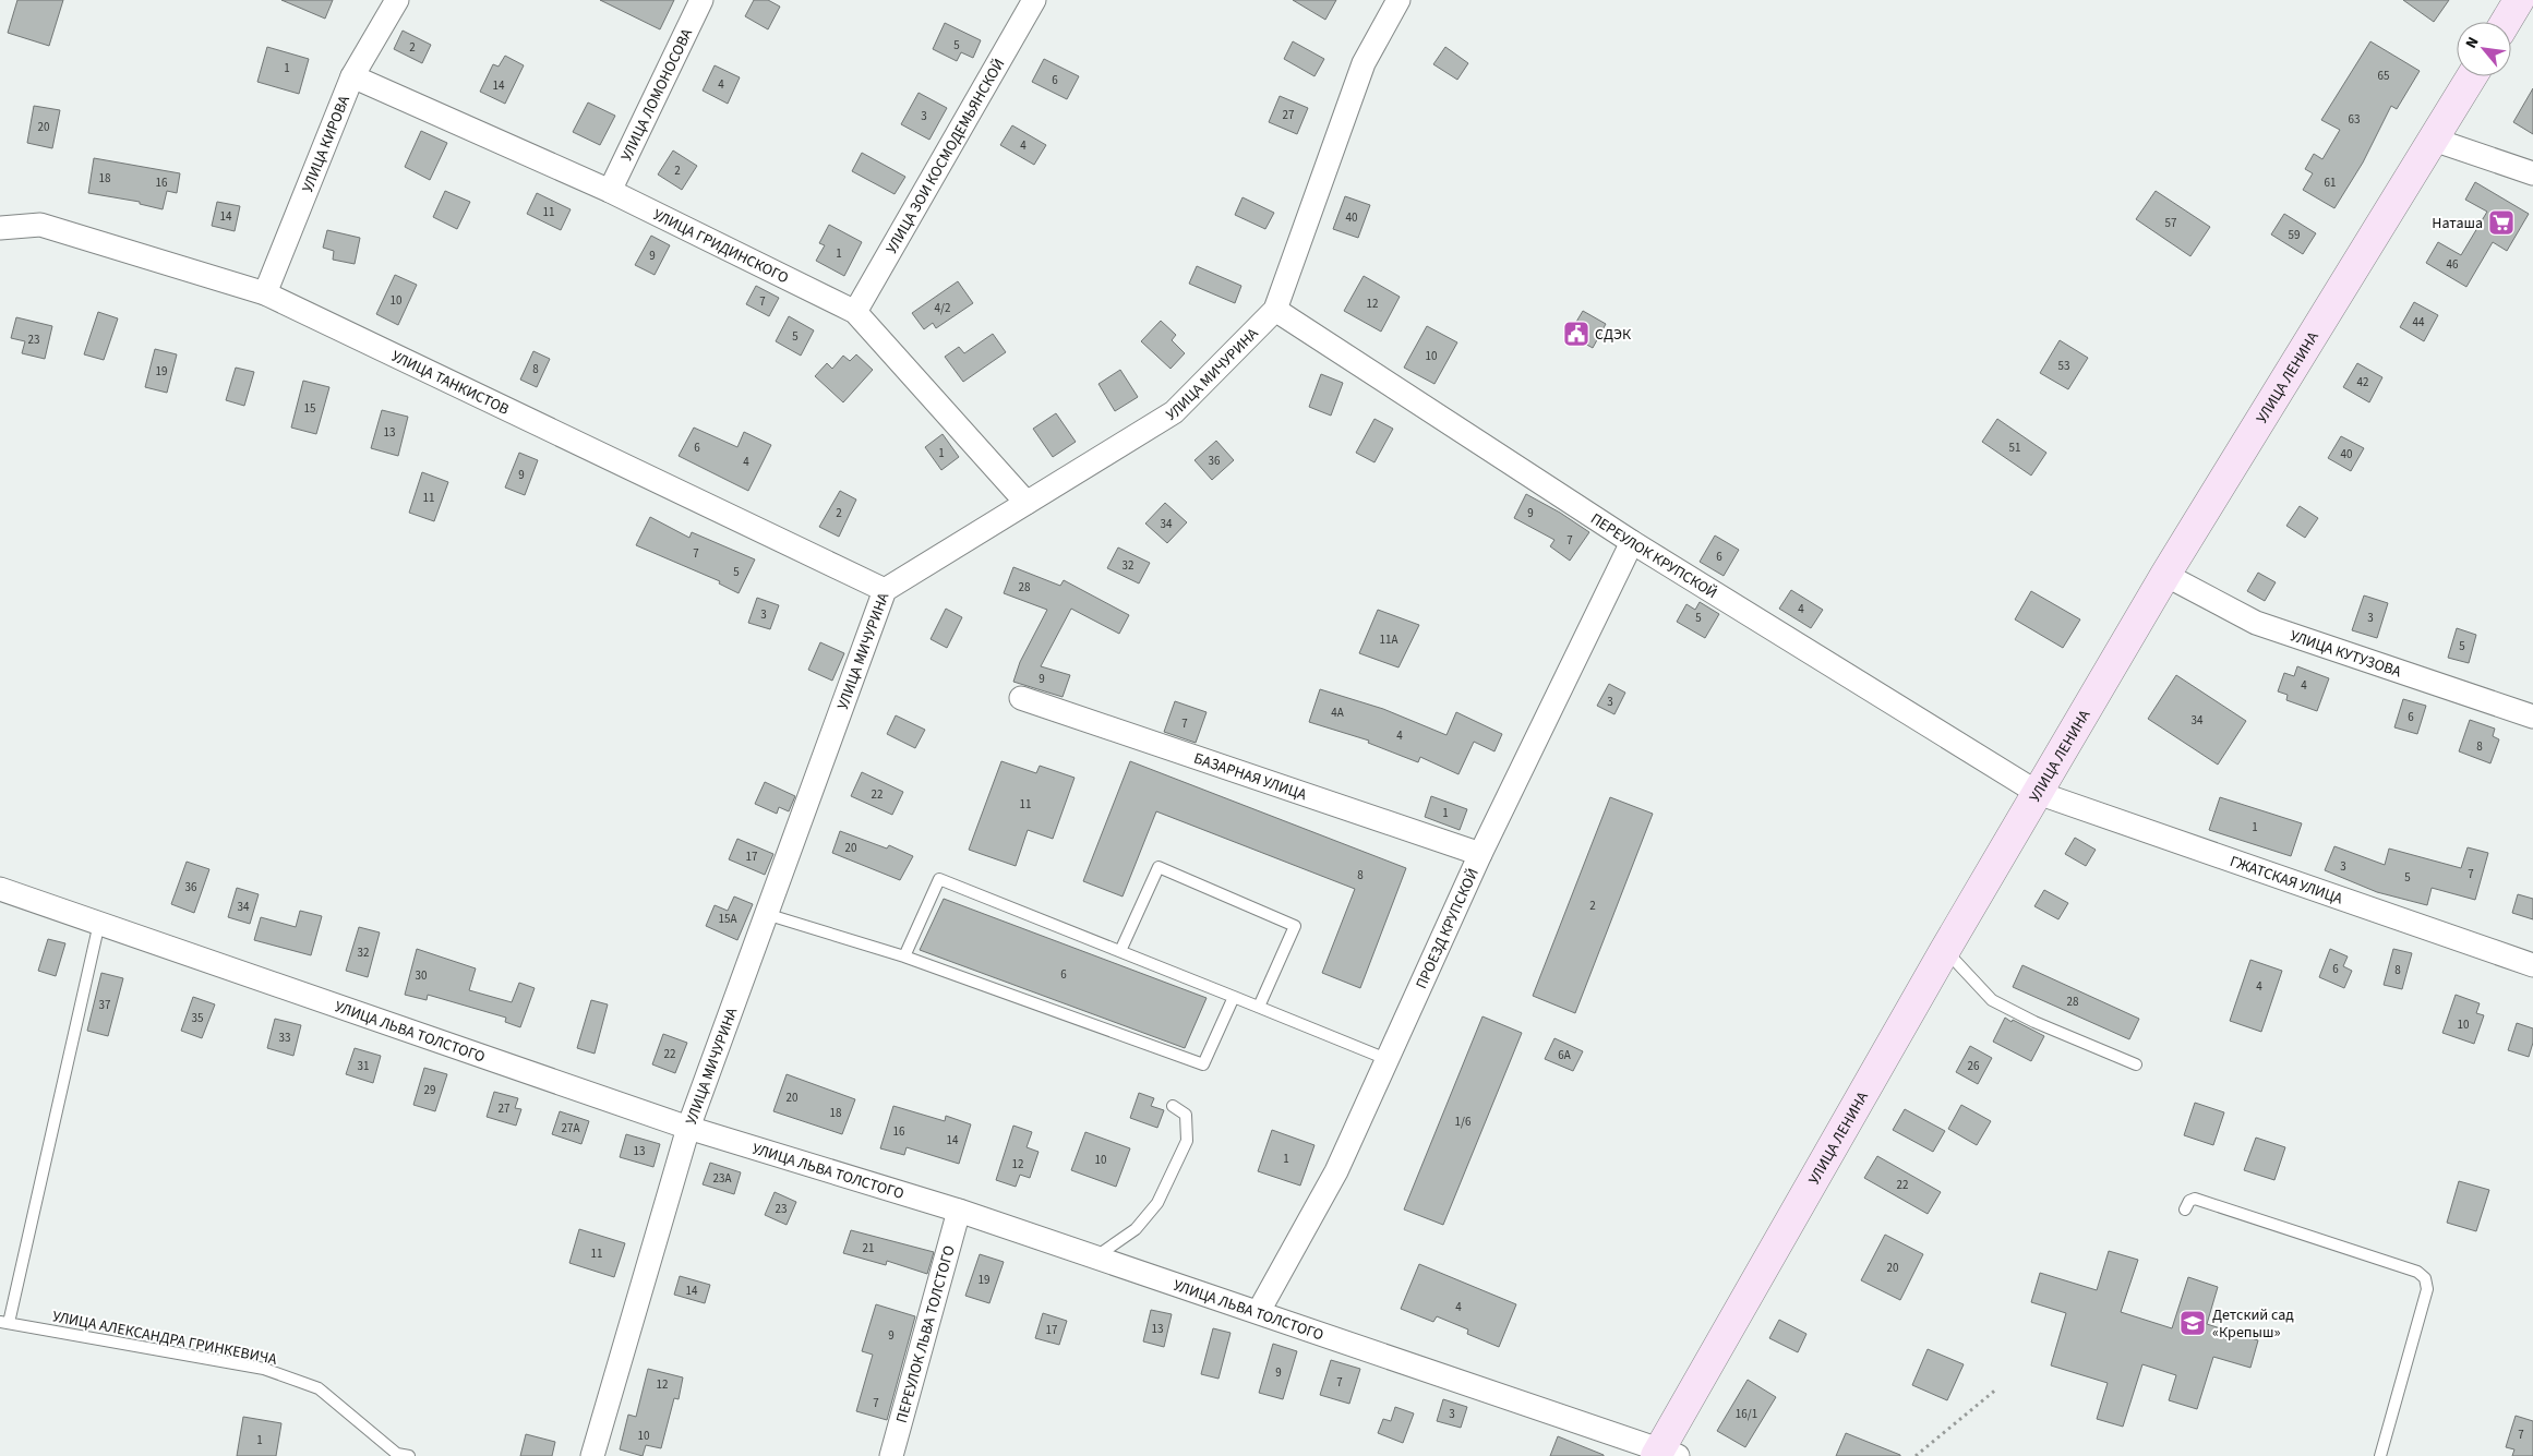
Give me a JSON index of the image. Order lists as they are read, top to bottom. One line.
{"streets":{"main road":["УЛИЦА ЛЕНИНА"],"street":["УЛИЦА ЛОМОНОСОВА","УЛИЦА КИРОВА","УЛИЦА ЗОИ КОСМОДЕМЬЯНСКОЙ","УЛИЦА ГРИДИНСКОГО","УЛИЦА МИЧУРИНА","УЛИЦА ТАНКИСТОВ","ПЕРЕУЛОК КРУПСКОЙ","УЛИЦА КУТУЗОВА","БАЗАРНАЯ УЛИЦА","ГЖАТСКАЯ УЛИЦА","ПРОЕЗД КРУПСКОЙ","УЛИЦА ЛЬВА ТОЛСТОГО","ПЕРЕУЛОК ЛЬВА ТОЛСТОГО"],"lane":["УЛИЦА АЛЕКСАНДРА ГРИНКЕВИЧА"]},"crossings":[["УЛИЦА ЛОМОНОСОВА","УЛИЦА ГРИДИНСКОГО"],["УЛИЦА КИРОВА","УЛИЦА ГРИДИНСКОГО"],["УЛИЦА КИРОВА","УЛИЦА ТАНКИСТОВ"],["УЛИЦА ЗОИ КОСМОДЕМЬЯНСКОЙ","УЛИЦА ГРИДИНСКОГО"],["УЛИЦА ГРИДИНСКОГО","УЛИЦА МИЧУРИНА"],["УЛИЦА МИЧУРИНА","УЛИЦА ТАНКИСТОВ"],["УЛИЦА МИЧУРИНА","ПЕРЕУЛОК КРУПСКОЙ"],["УЛИЦА МИЧУРИНА","УЛИЦА ЛЬВА ТОЛСТОГО"],["УЛИЦА ЛЕНИНА","ПЕРЕУЛОК КРУПСКОЙ"],["УЛИЦА ЛЕНИНА","УЛИЦА КУТУЗОВА"],["УЛИЦА ЛЕНИНА","ГЖАТСКАЯ УЛИЦА"],["УЛИЦА ЛЕНИНА","УЛИЦА ЛЬВА ТОЛСТОГО"],["ПЕРЕУЛОК КРУПСКОЙ","ГЖАТСКАЯ УЛИЦА"],["ПЕРЕУЛОК КРУПСКОЙ","ПРОЕЗД КРУПСКОЙ"],["БАЗАРНАЯ УЛИЦА","ПРОЕЗД КРУПСКОЙ"],["ПРОЕЗД КРУПСКОЙ","УЛИЦА ЛЬВА ТОЛСТОГО"],["УЛИЦА ЛЬВА ТОЛСТОГО","ПЕРЕУЛОК ЛЬВА ТОЛСТОГО"]],"places":{"supermarket":["Наташа"],"public building":["СДЭК"],"school or university":["Детский сад «Крепыш»"]},"house_numbers":["5","2","1","65","6","4","14","27","3","63","20","4","2","18","16","61","11","14","40","57","59","1","9","46","10","7","12","4/2","44","5","23","10","53","8","19","42","15","13","6","51","1","40","36","4","9","11","2","9","34","7","7","6","32","5","28","4","3","5","3","11А","5","9","4","3","4А","6","34","7","4","8","22","11","1","1","20","17","3","7","8","5","36","2","34","15А","32","6","8","6","30","4","28","37","35","10","33","22","6А","31","26","29","20","27","18","1/6","27А","16","14","13","1","10","12","23А","22","23","21","11","20","19","14","4","13","17","9","9","7","12","7","3","16/1","7","10","1"],"north":"top left"}
